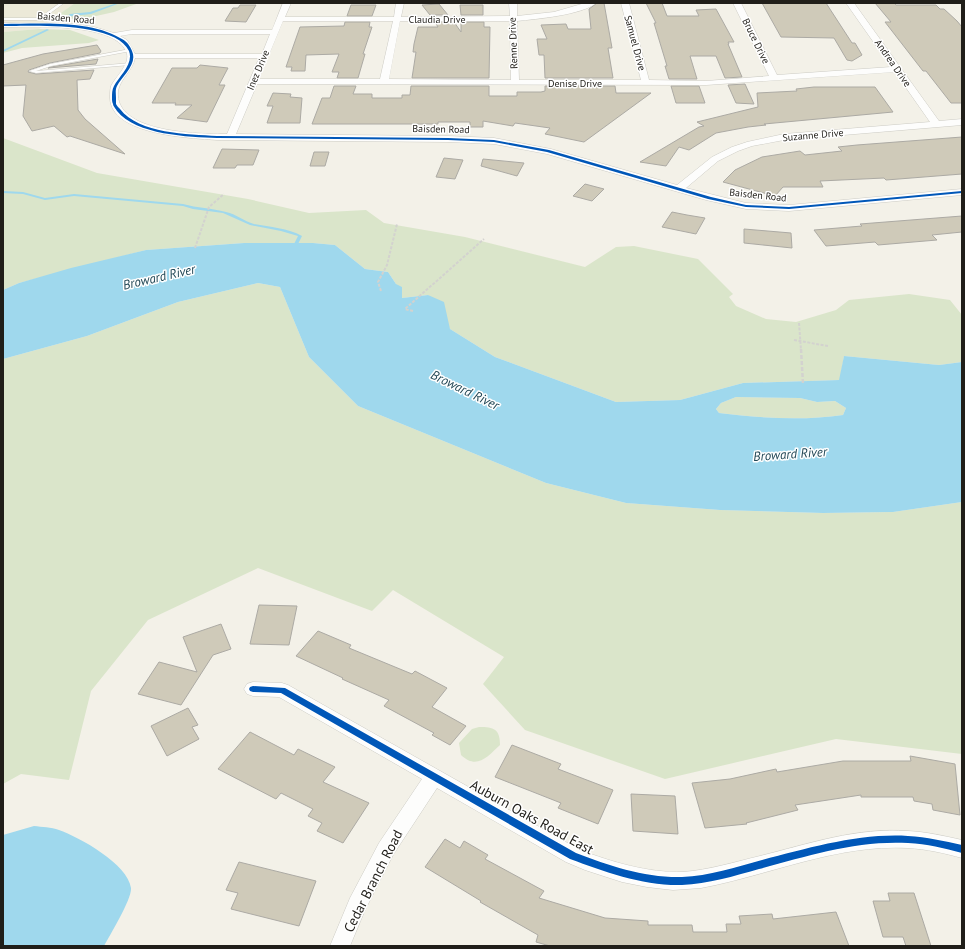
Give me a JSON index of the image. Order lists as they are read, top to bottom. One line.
{"streets":{"street":["Baisden Road","Claudia Drive","Bruce Drive","Renne Drive","Samuel Drive","Andrea Drive","Inez Drive","Denise Drive","Suzanne Drive","Auburn Oaks Road East","Cedar Branch Road"]},"crossings":[["Baisden Road","Inez Drive"],["Baisden Road","Suzanne Drive"],["Claudia Drive","Renne Drive"],["Claudia Drive","Inez Drive"],["Bruce Drive","Denise Drive"],["Renne Drive","Denise Drive"],["Samuel Drive","Denise Drive"],["Andrea Drive","Denise Drive"],["Andrea Drive","Suzanne Drive"],["Inez Drive","Denise Drive"],["Auburn Oaks Road East","Cedar Branch Road"]],"water":["Broward River"]}
